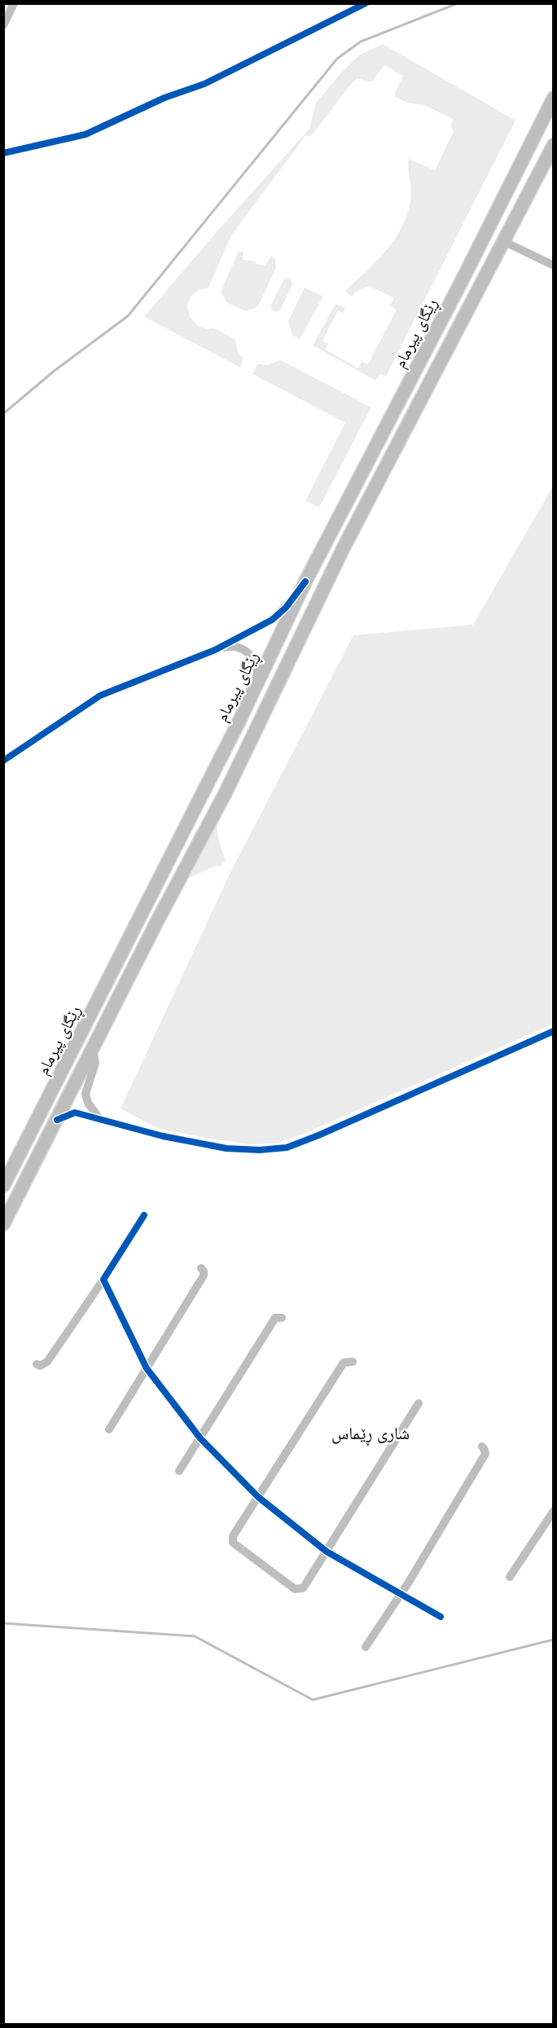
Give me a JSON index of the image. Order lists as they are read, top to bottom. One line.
{"streets":{"highway":["ڕێگای پیرمام"]},"districts":["شاری ڕێماس"]}
